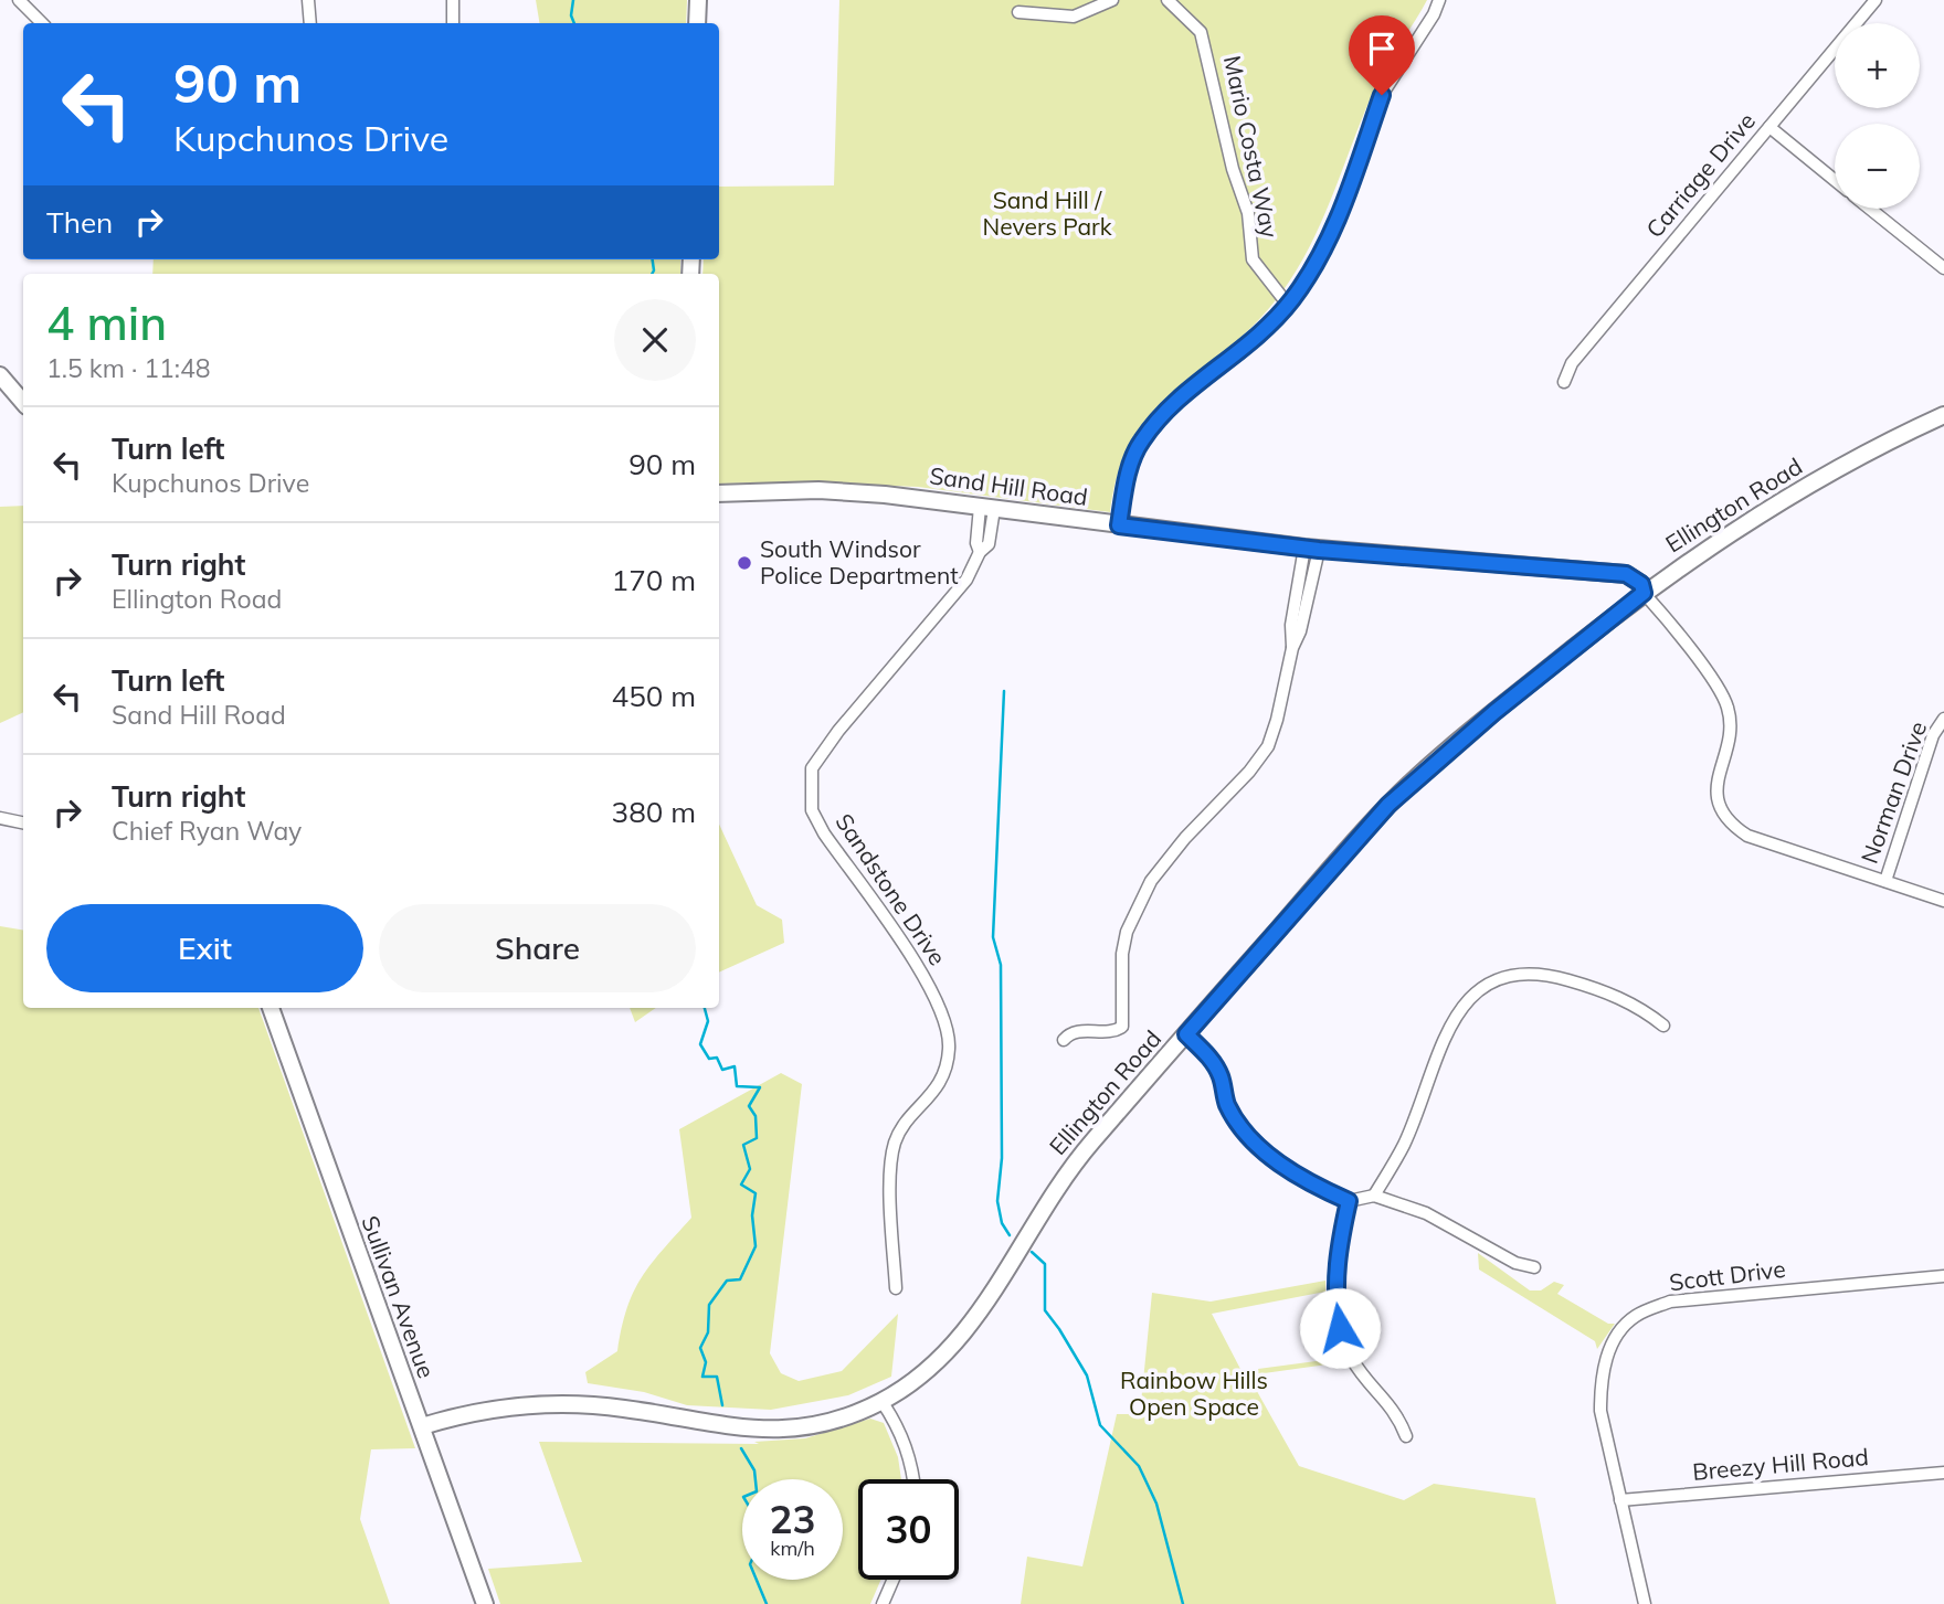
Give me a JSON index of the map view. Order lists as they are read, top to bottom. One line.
{"streets":{"main road":["Sand Hill Road","Ellington Road","Sullivan Avenue"],"street":["Mario Costa Way","Carriage Drive","Norman Drive","Sandstone Drive","Scott Drive","Breezy Hill Road"]},"crossings":[["Sand Hill Road","Ellington Road"],["Sand Hill Road","Sandstone Drive"],["Ellington Road","Sullivan Avenue"],["Scott Drive","Breezy Hill Road"]],"parks":["Sand Hill / Nevers Park","Rainbow Hills Open Space"],"places":["South Windsor Police Department"],"page":{"map_buttons":["+","−"],"turn":["90 m","Kupchunos Drive"],"then":"Then","heading":["4 min","1.5 km · 11:48"],"list":[{"name":"Turn left","note":"Kupchunos Drive","value":"90 m"},{"name":"Turn right","note":"Ellington Road","value":"170 m"},{"name":"Turn left","note":"Sand Hill Road","value":"450 m"},{"name":"Turn right","note":"Chief Ryan Way","value":"380 m"}],"buttons":["Exit","Share"],"speed":"23 km/h","limit":"30"}}
